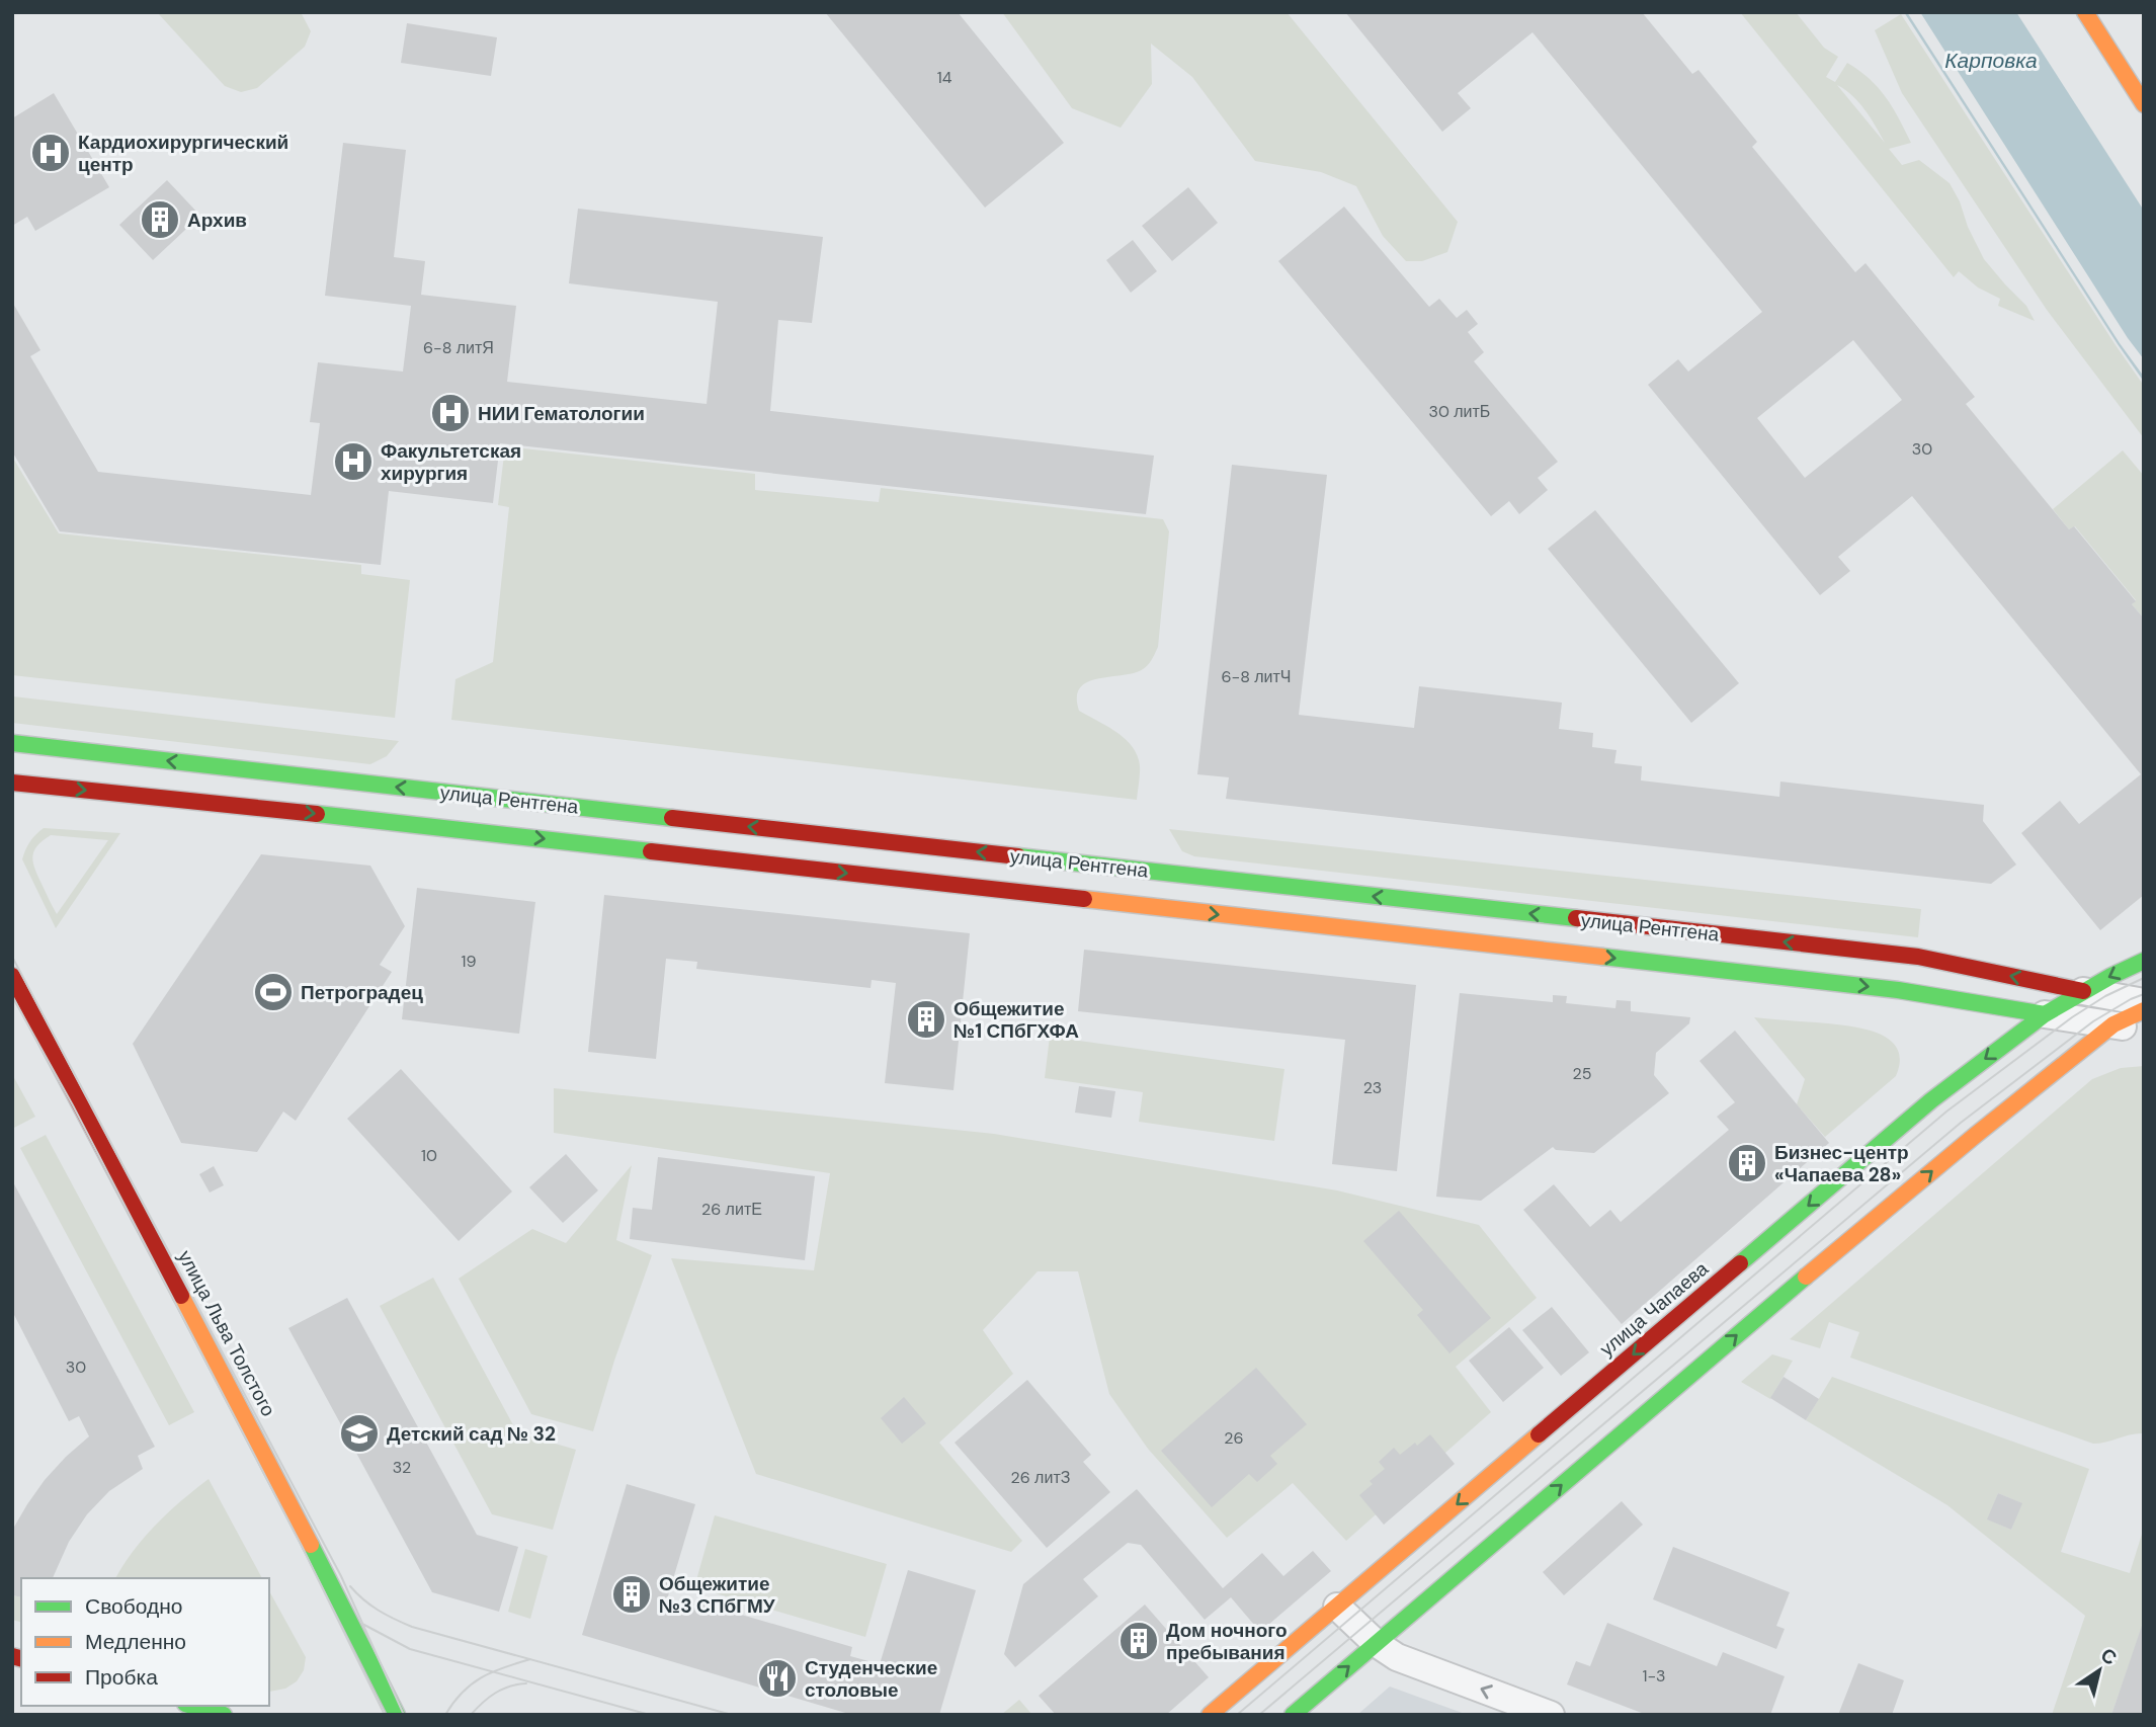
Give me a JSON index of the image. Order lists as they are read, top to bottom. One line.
{"streets":{"street":["улица Рентгена","улица Чапаева","улица Льва Толстого"]},"crossings":[["улица Рентгена","улица Чапаева"]],"water":["Карповка"],"places":{"hospital":["Кардиохирургический центр","НИИ Гематологии","Факультетская хирургия"],"building":["Архив","Общежитие №1 СПбГХФА","Бизнес-центр «Чапаева 28»","Общежитие №3 СПбГМУ","Дом ночного пребывания"],"sports":["Петроградец"],"school or university":["Детский сад № 32"],"restaurant":["Студенческие столовые"]},"house_numbers":["14","6-8 литЯ","30 литБ","30","6-8 литЧ","19","25","23","10","26 литЕ","30","26","32","26 литЗ","1-3"],"legend":["Свободно","Медленно","Пробка"],"north":"top right"}
